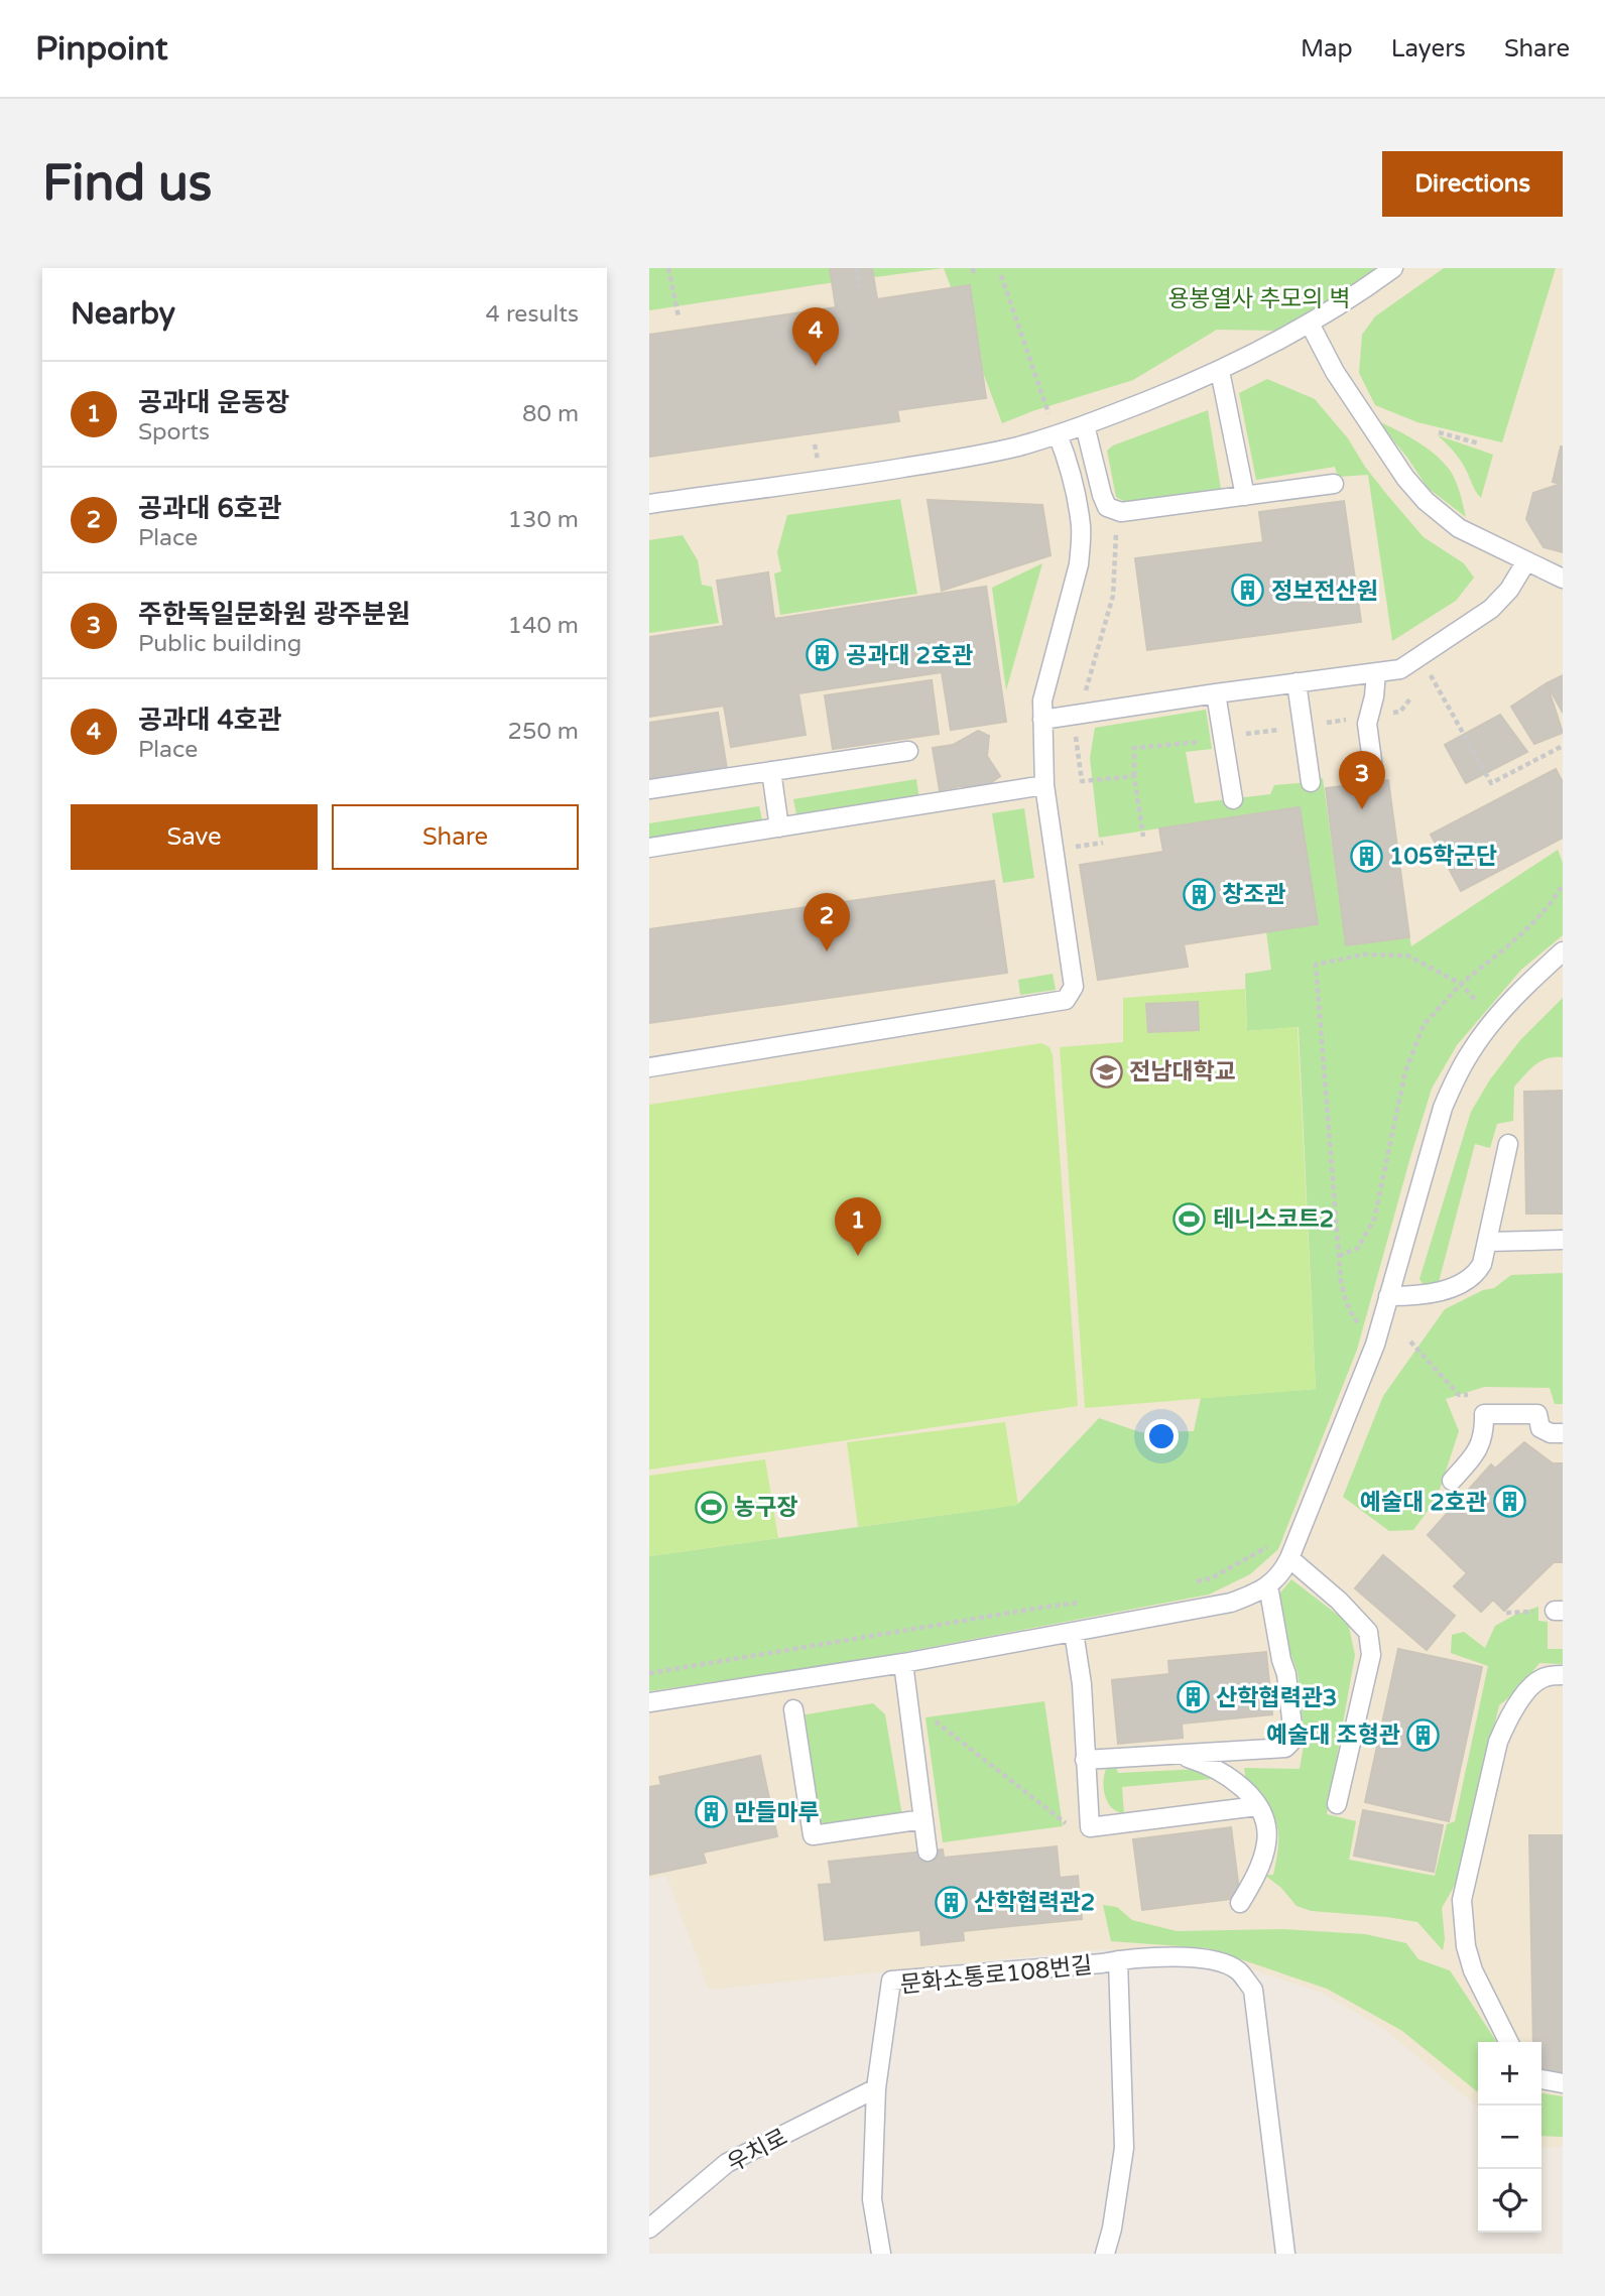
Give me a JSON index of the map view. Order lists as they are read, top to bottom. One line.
{"streets":{"lane":["문화소통로108번길","우치로"]},"crossings":[["문화소통로108번길","우치로"]],"parks":["용봉열사 추모의 벽"],"places":{"building":["정보전산원","공과대 2호관","105학군단","창조관","예술대 2호관","산학협력관3","예술대 조형관","만들마루","산학협력관2"],"school or university":["전남대학교"],"sports":["테니스코트2","농구장"]},"page":{"header":"Pinpoint","nav":["Map","Layers","Share"],"buttons":["Directions",["Save","Share"]],"title":"Find us","heading":["Nearby","4 results"],"pins":["4","3","2","1"],"list":[{"mark":"1","name":"공과대 운동장","note":"Sports","value":"80 m"},{"mark":"2","name":"공과대 6호관","note":"Place","value":"130 m"},{"mark":"3","name":"주한독일문화원 광주분원","note":"Public building","value":"140 m"},{"mark":"4","name":"공과대 4호관","note":"Place","value":"250 m"}],"map_buttons":["+","−"]}}
